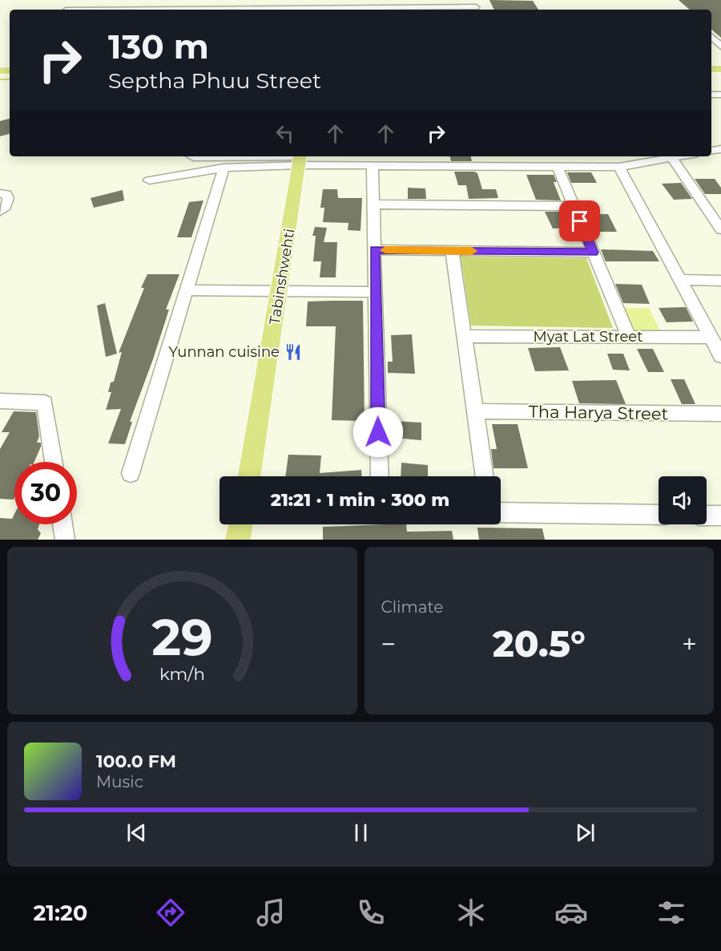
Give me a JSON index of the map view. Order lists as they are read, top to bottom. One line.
{"streets":{"main road":["Tabinshwehti"],"street":["Myat Lat Street","Tha Harya Street"]},"places":{"restaurant":["Yunnan cuisine"]},"page":{"turn":["130 m","Septha Phuu Street"],"limit":"30","trip":"21:21 · 1 min · 300 m","tile":"Climate","heat":["−","20.5°","+"],"song":["100.0 FM","Music"],"tabs":"21:20","gauge":["29","km/h"]}}
